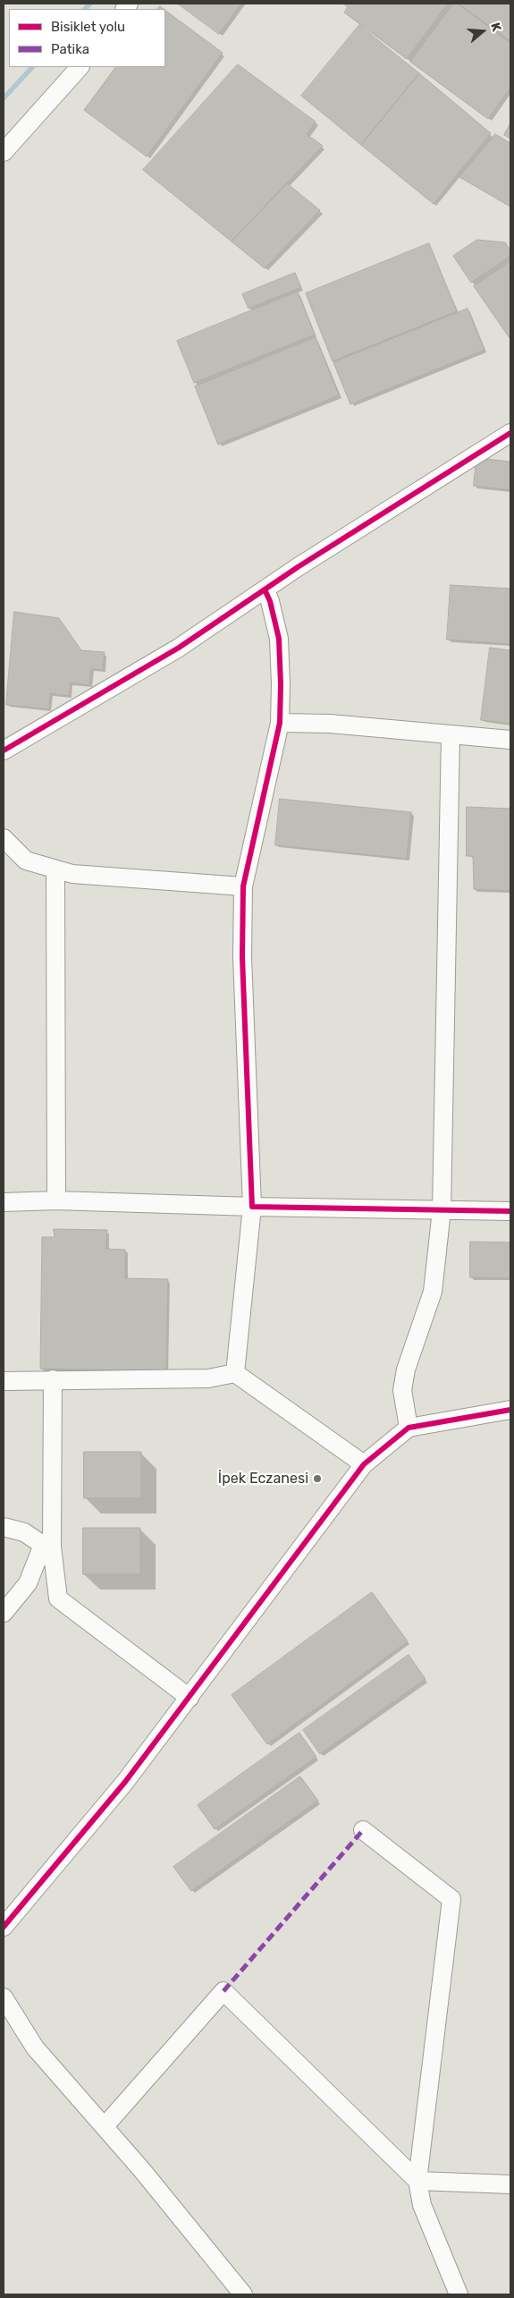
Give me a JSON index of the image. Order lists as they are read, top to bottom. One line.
{"places":["İpek Eczanesi"],"legend":["Bisiklet yolu","Patika"],"north":"right"}
